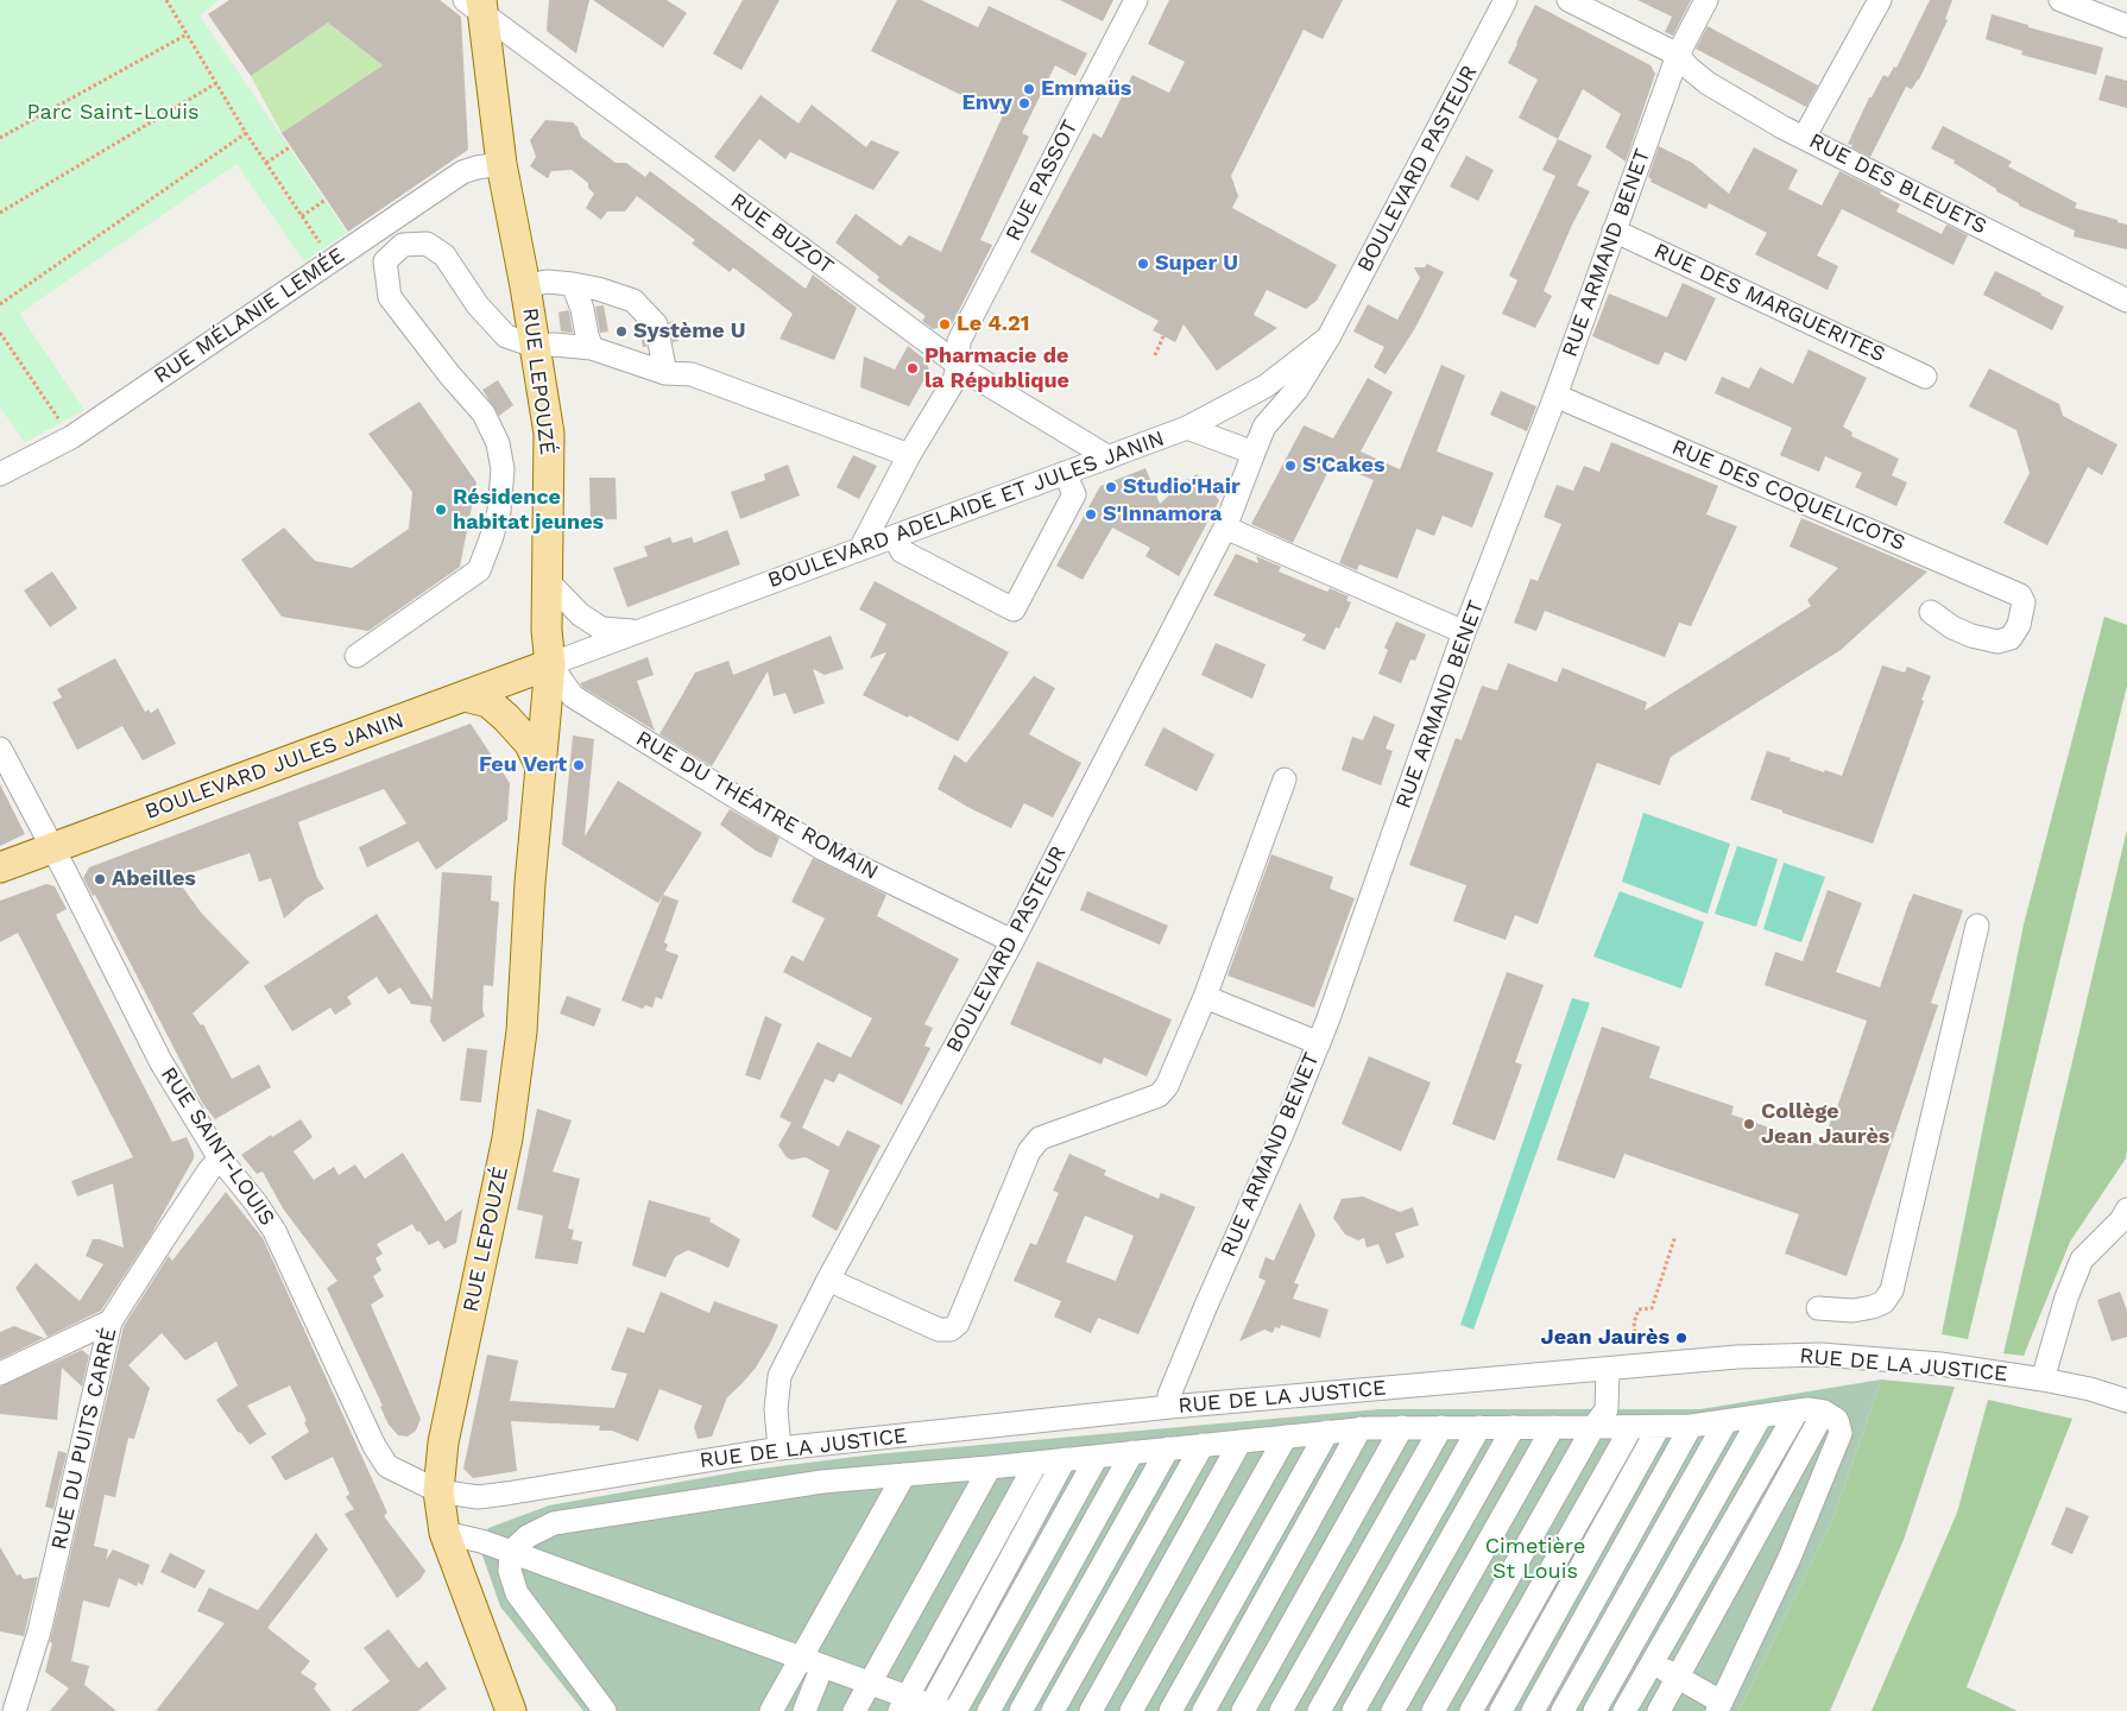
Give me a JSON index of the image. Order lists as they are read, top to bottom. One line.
{"streets":{"main road":["RUE LEPOUZÉ","BOULEVARD JULES JANIN"],"street":["BOULEVARD PASTEUR","RUE PASSOT","RUE DES BLEUETS","RUE BUZOT","RUE ARMAND BENET","RUE DES MARGUERITES","RUE MÉLANIE LEMÉE","RUE DES COQUELICOTS","BOULEVARD ADELAIDE ET JULES JANIN","RUE DU THÉATRE ROMAIN","RUE SAINT-LOUIS","RUE DE LA JUSTICE","RUE DU PUITS CARRÉ"]},"crossings":[["BOULEVARD PASTEUR","BOULEVARD ADELAIDE ET JULES JANIN"],["BOULEVARD PASTEUR","RUE DU THÉATRE ROMAIN"],["BOULEVARD PASTEUR","RUE DE LA JUSTICE"],["RUE PASSOT","RUE BUZOT"],["RUE PASSOT","BOULEVARD ADELAIDE ET JULES JANIN"],["RUE DES BLEUETS","RUE ARMAND BENET"],["RUE BUZOT","RUE LEPOUZÉ"],["RUE BUZOT","BOULEVARD ADELAIDE ET JULES JANIN"],["RUE ARMAND BENET","RUE DES MARGUERITES"],["RUE ARMAND BENET","RUE DES COQUELICOTS"],["RUE ARMAND BENET","RUE DE LA JUSTICE"],["RUE MÉLANIE LEMÉE","RUE LEPOUZÉ"],["RUE LEPOUZÉ","BOULEVARD ADELAIDE ET JULES JANIN"],["RUE LEPOUZÉ","BOULEVARD JULES JANIN"],["RUE LEPOUZÉ","RUE DU THÉATRE ROMAIN"],["RUE LEPOUZÉ","RUE SAINT-LOUIS"],["RUE LEPOUZÉ","RUE DE LA JUSTICE"],["BOULEVARD ADELAIDE ET JULES JANIN","BOULEVARD JULES JANIN"],["BOULEVARD ADELAIDE ET JULES JANIN","RUE DU THÉATRE ROMAIN"],["BOULEVARD JULES JANIN","RUE DU THÉATRE ROMAIN"],["BOULEVARD JULES JANIN","RUE SAINT-LOUIS"],["RUE SAINT-LOUIS","RUE DE LA JUSTICE"],["RUE SAINT-LOUIS","RUE DU PUITS CARRÉ"]],"parks":["Parc Saint-Louis","Cimetière St Louis"],"places":["Emmaüs","Envy","Super U","Le 4.21","Système U","Pharmacie de la République","S'Cakes","Studio'Hair","Résidence habitat jeunes","S'Innamora","Feu Vert","Abeilles","Collège Jean Jaurès","Jean Jaurès"]}
